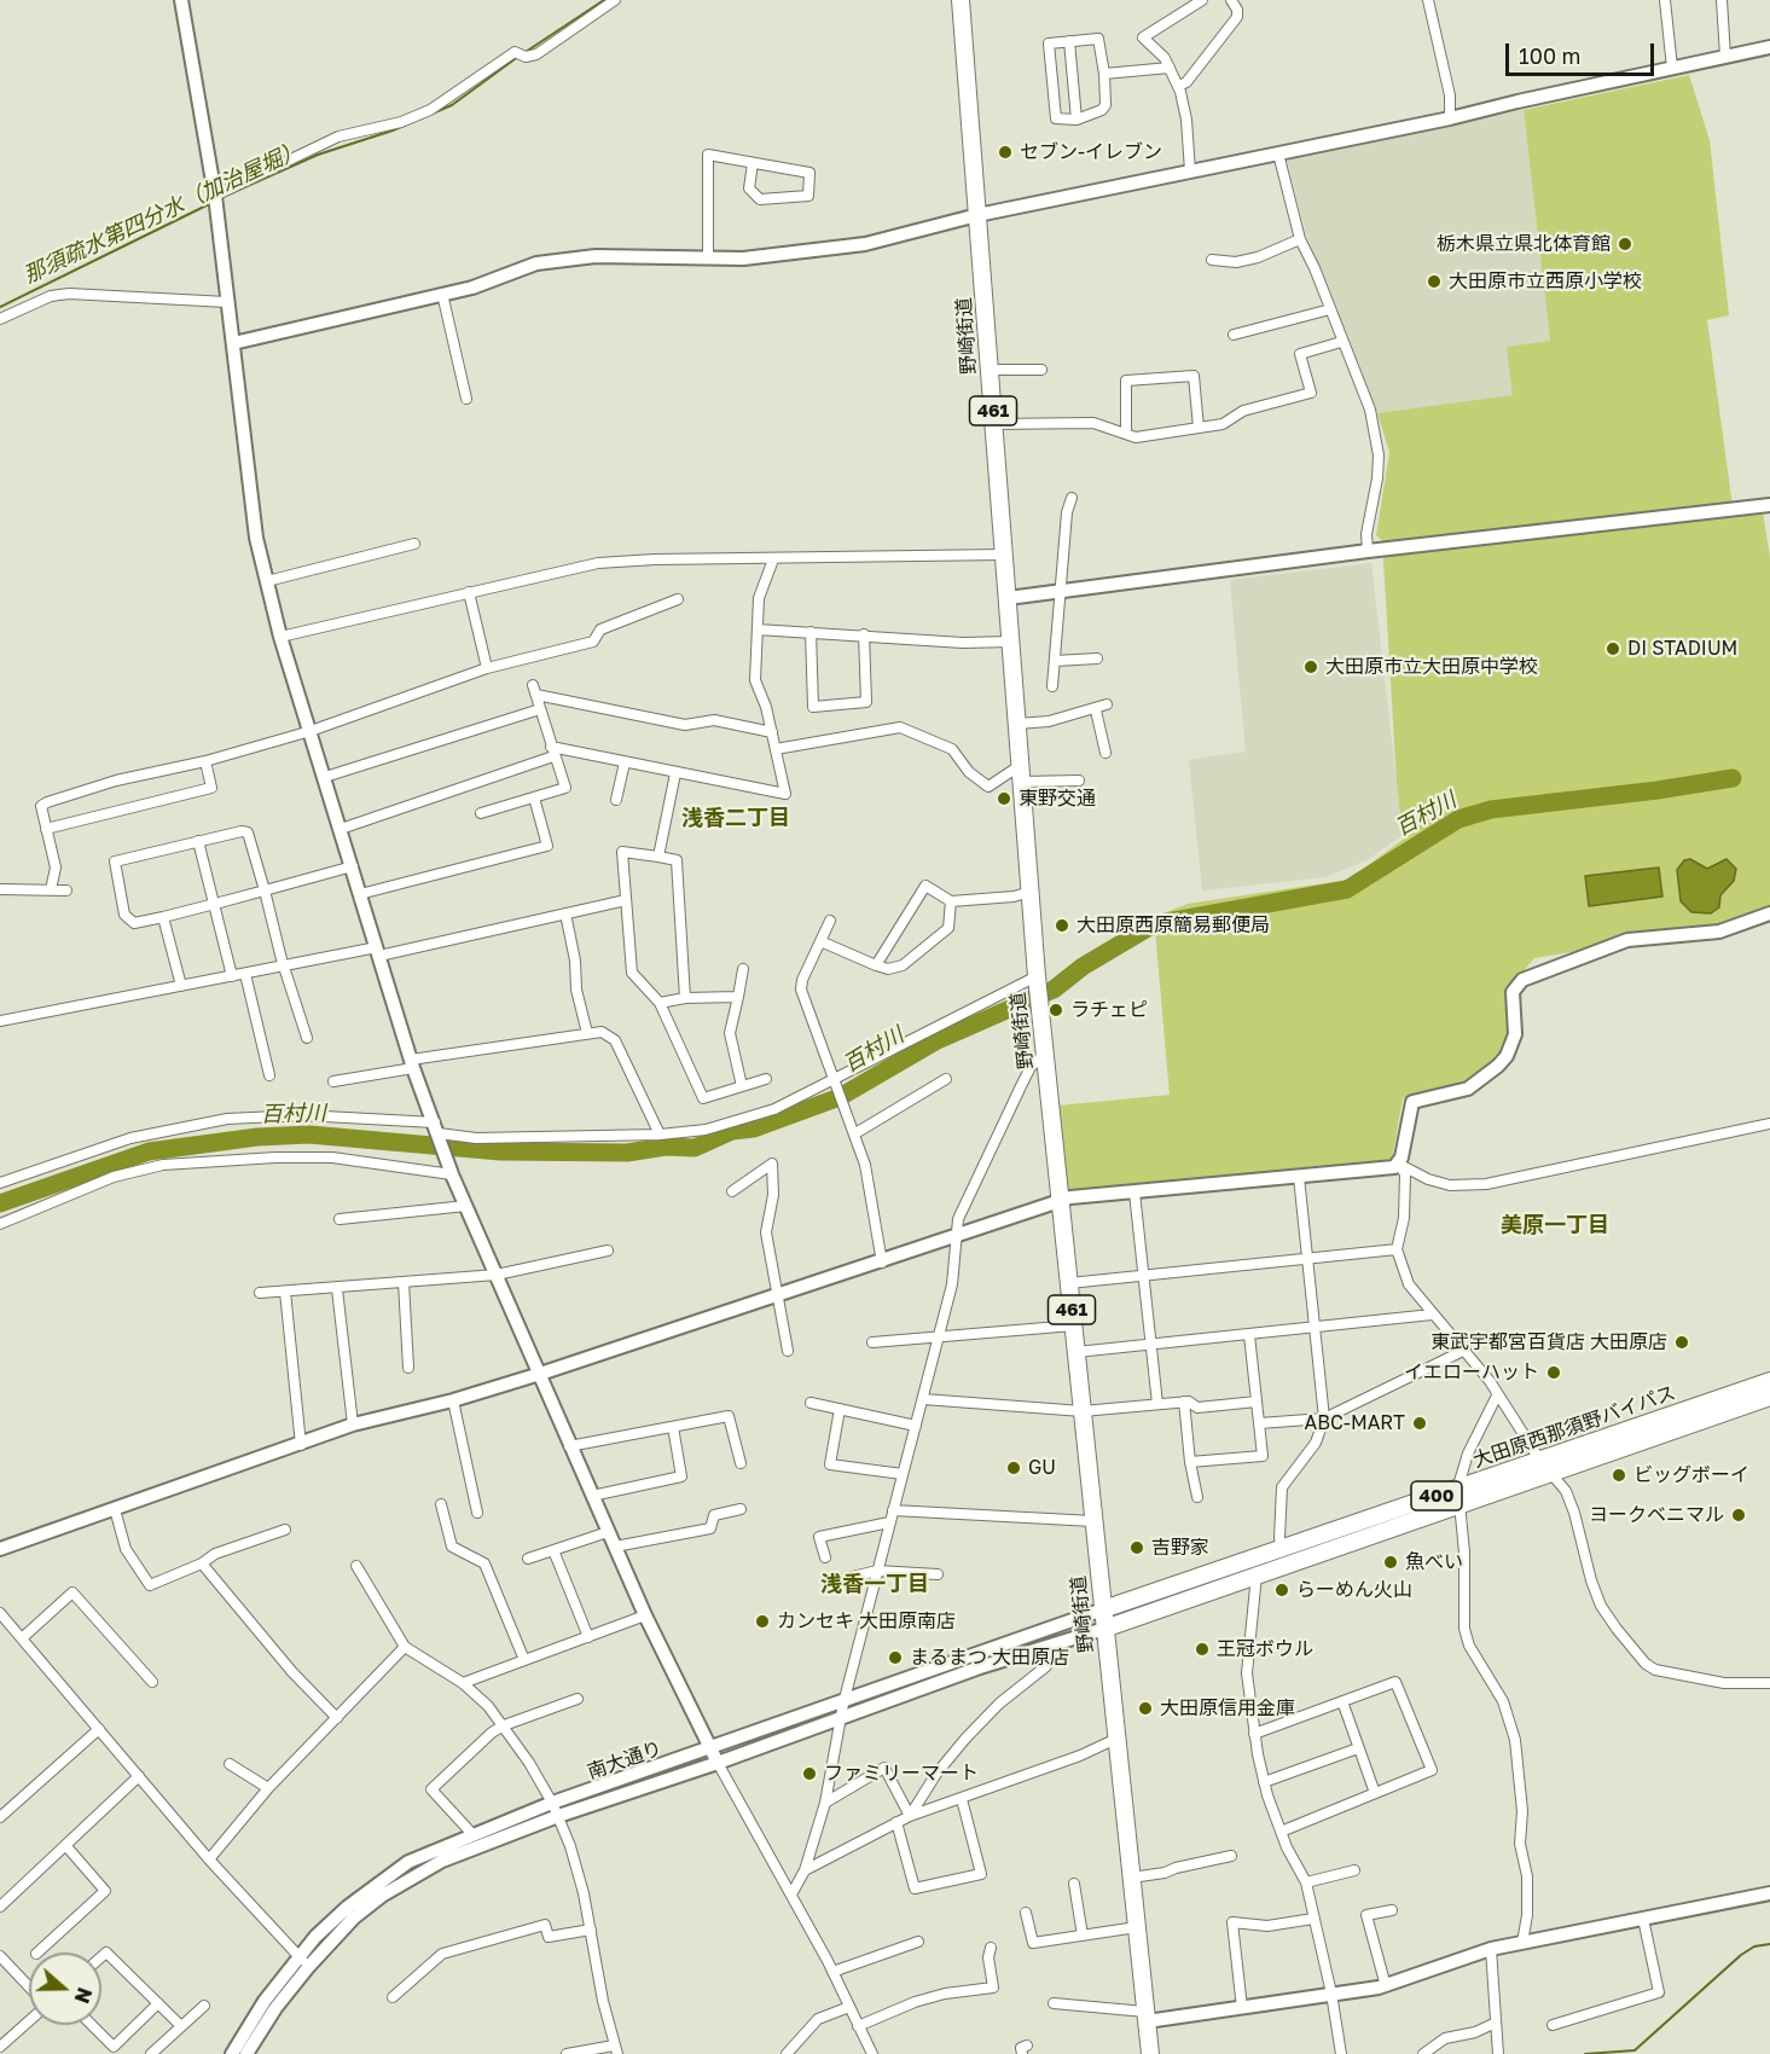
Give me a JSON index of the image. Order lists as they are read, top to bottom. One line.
{"streets":{"highway":["野崎街道","461","大田原西那須野バイパス","400"],"street":["南大通り"]},"crossings":[["野崎街道","大田原西那須野バイパス"],["野崎街道","南大通り"],["大田原西那須野バイパス","南大通り"]],"districts":["浅香二丁目","美原一丁目","浅香一丁目"],"water":["那須疏水第四分水（加治屋堀）","百村川"],"places":["セブン-イレブン","栃木県立県北体育館","大田原市立西原小学校","DI STADIUM","大田原市立大田原中学校","東野交通","大田原西原簡易郵便局","ラチェピ","東武宇都宮百貨店 大田原店","イエローハット","ABC-MART","GU","ビッグボーイ","ヨークベニマル","吉野家","魚べい","らーめん火山","カンセキ 大田原南店","王冠ボウル","まるまつ 大田原店","大田原信用金庫","ファミリーマート"],"scale_bar":"100 m","north":"right"}
